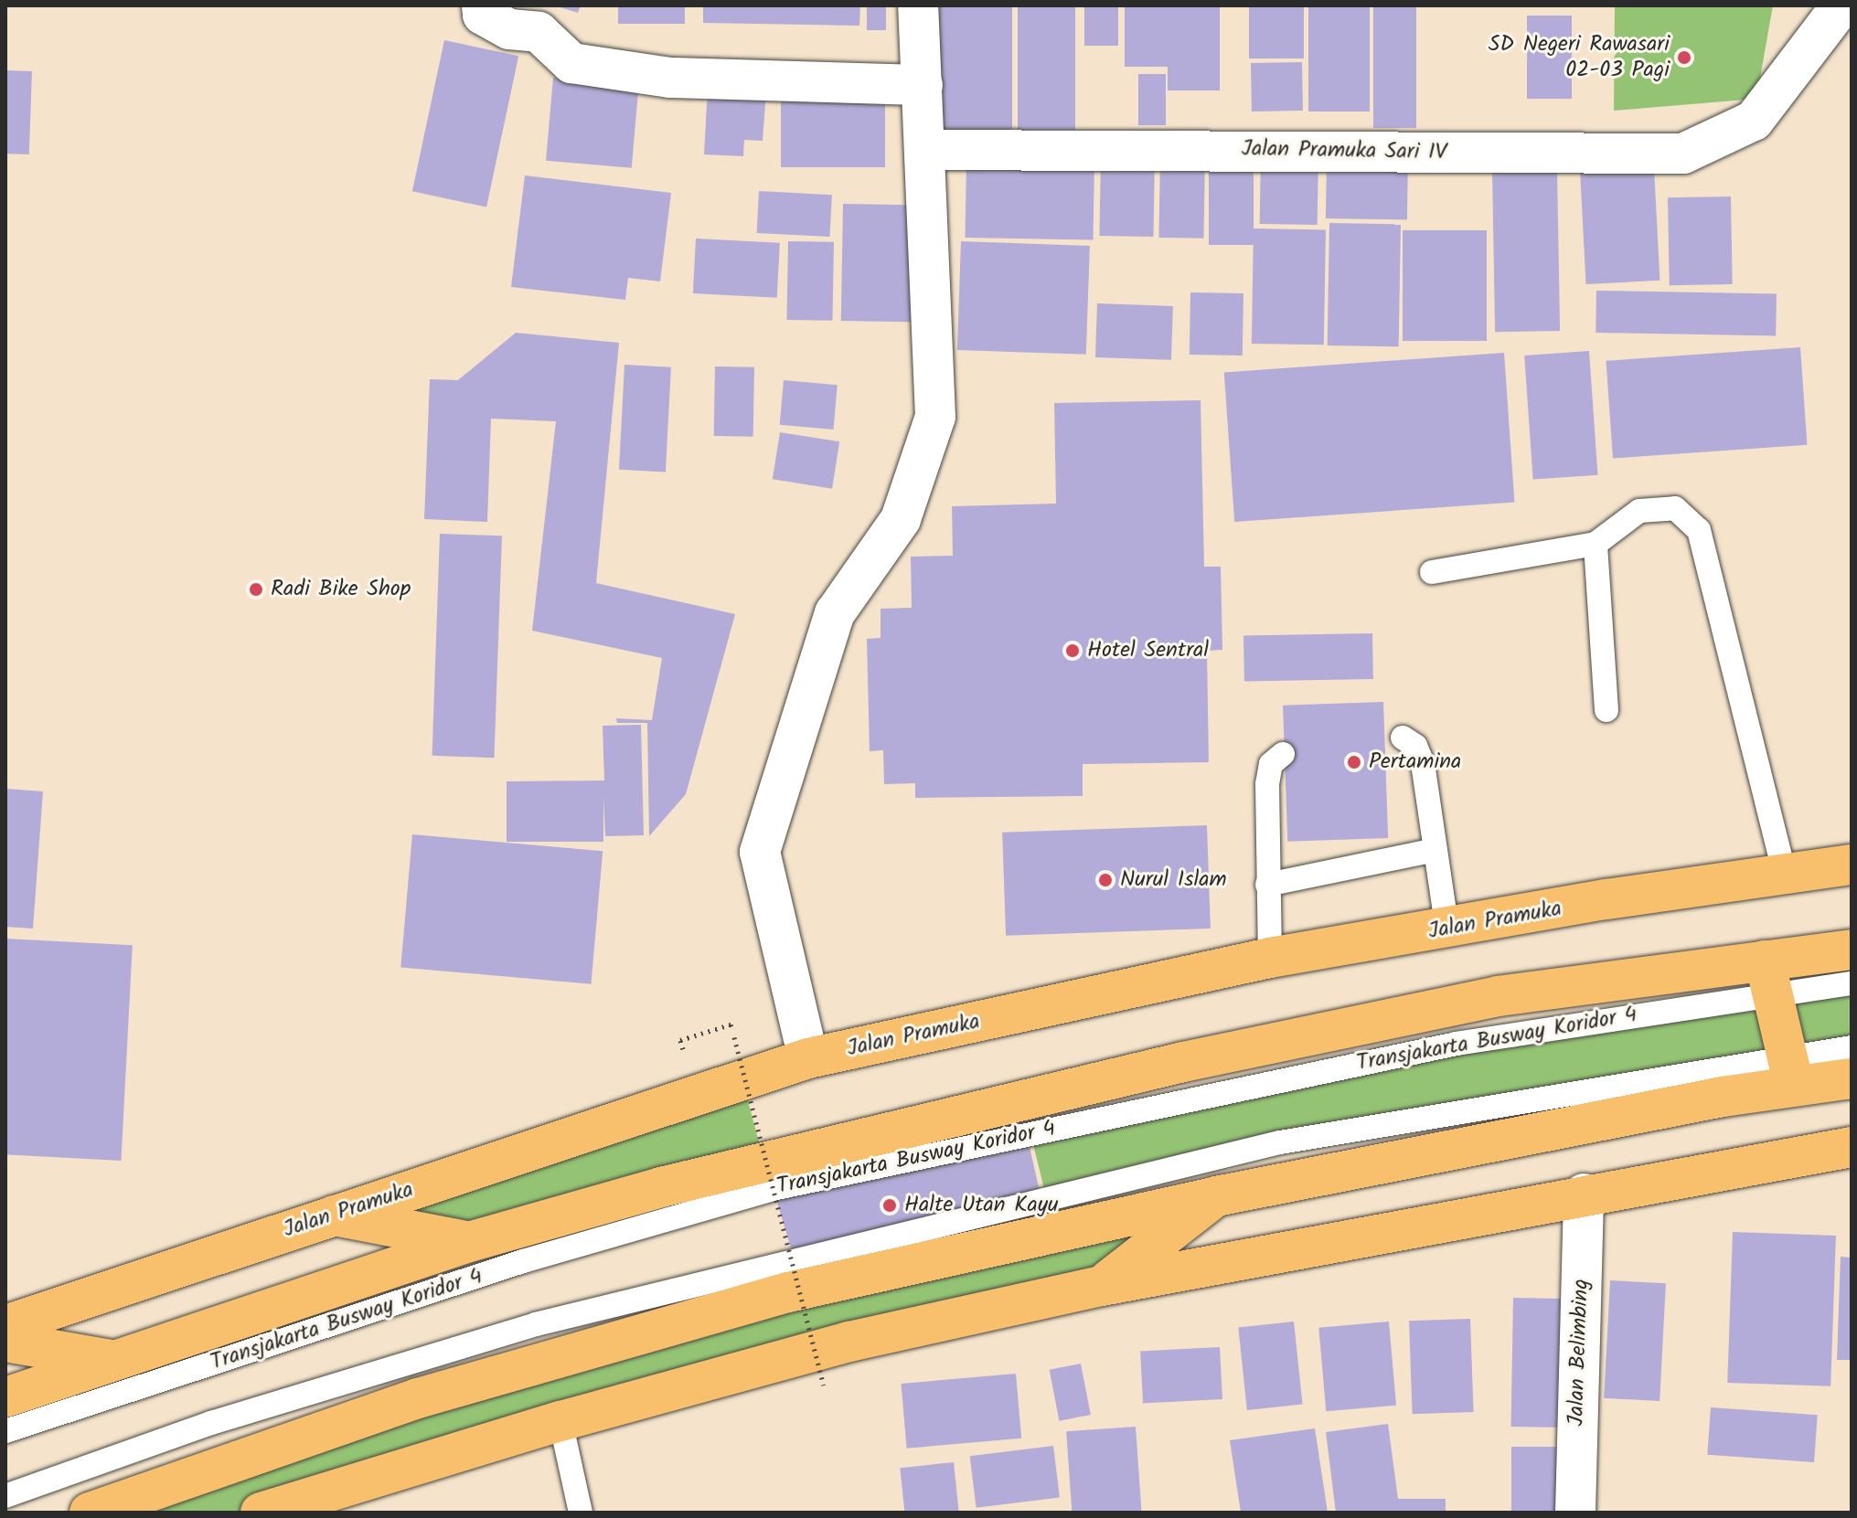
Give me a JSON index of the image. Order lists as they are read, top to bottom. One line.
{"streets":{"main road":["Jalan Pramuka"],"street":["Jalan Pramuka Sari IV","Jalan Belimbing"],"lane":["Transjakarta Busway Koridor 4"]},"places":["SD Negeri Rawasari 02-03 Pagi","Radi Bike Shop","Hotel Sentral","Pertamina","Nurul Islam","Halte Utan Kayu"]}
